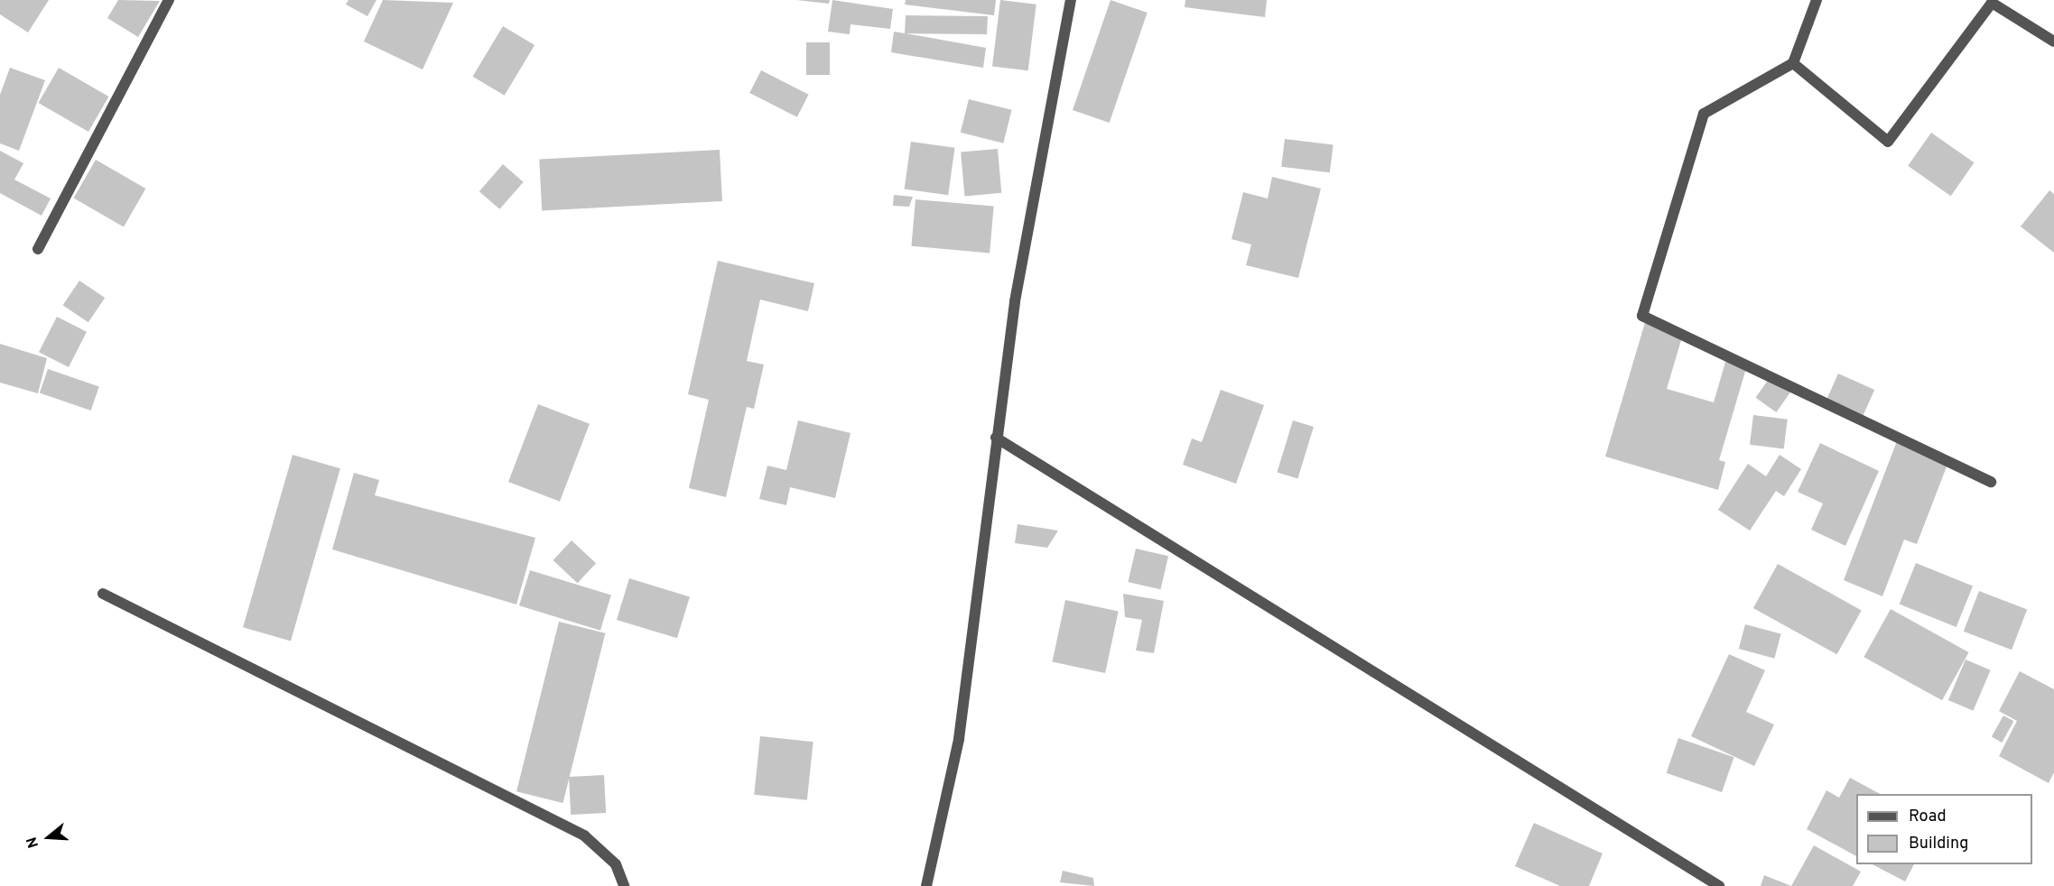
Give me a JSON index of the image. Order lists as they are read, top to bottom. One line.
{"legend":["Road","Building"],"north":"left"}
